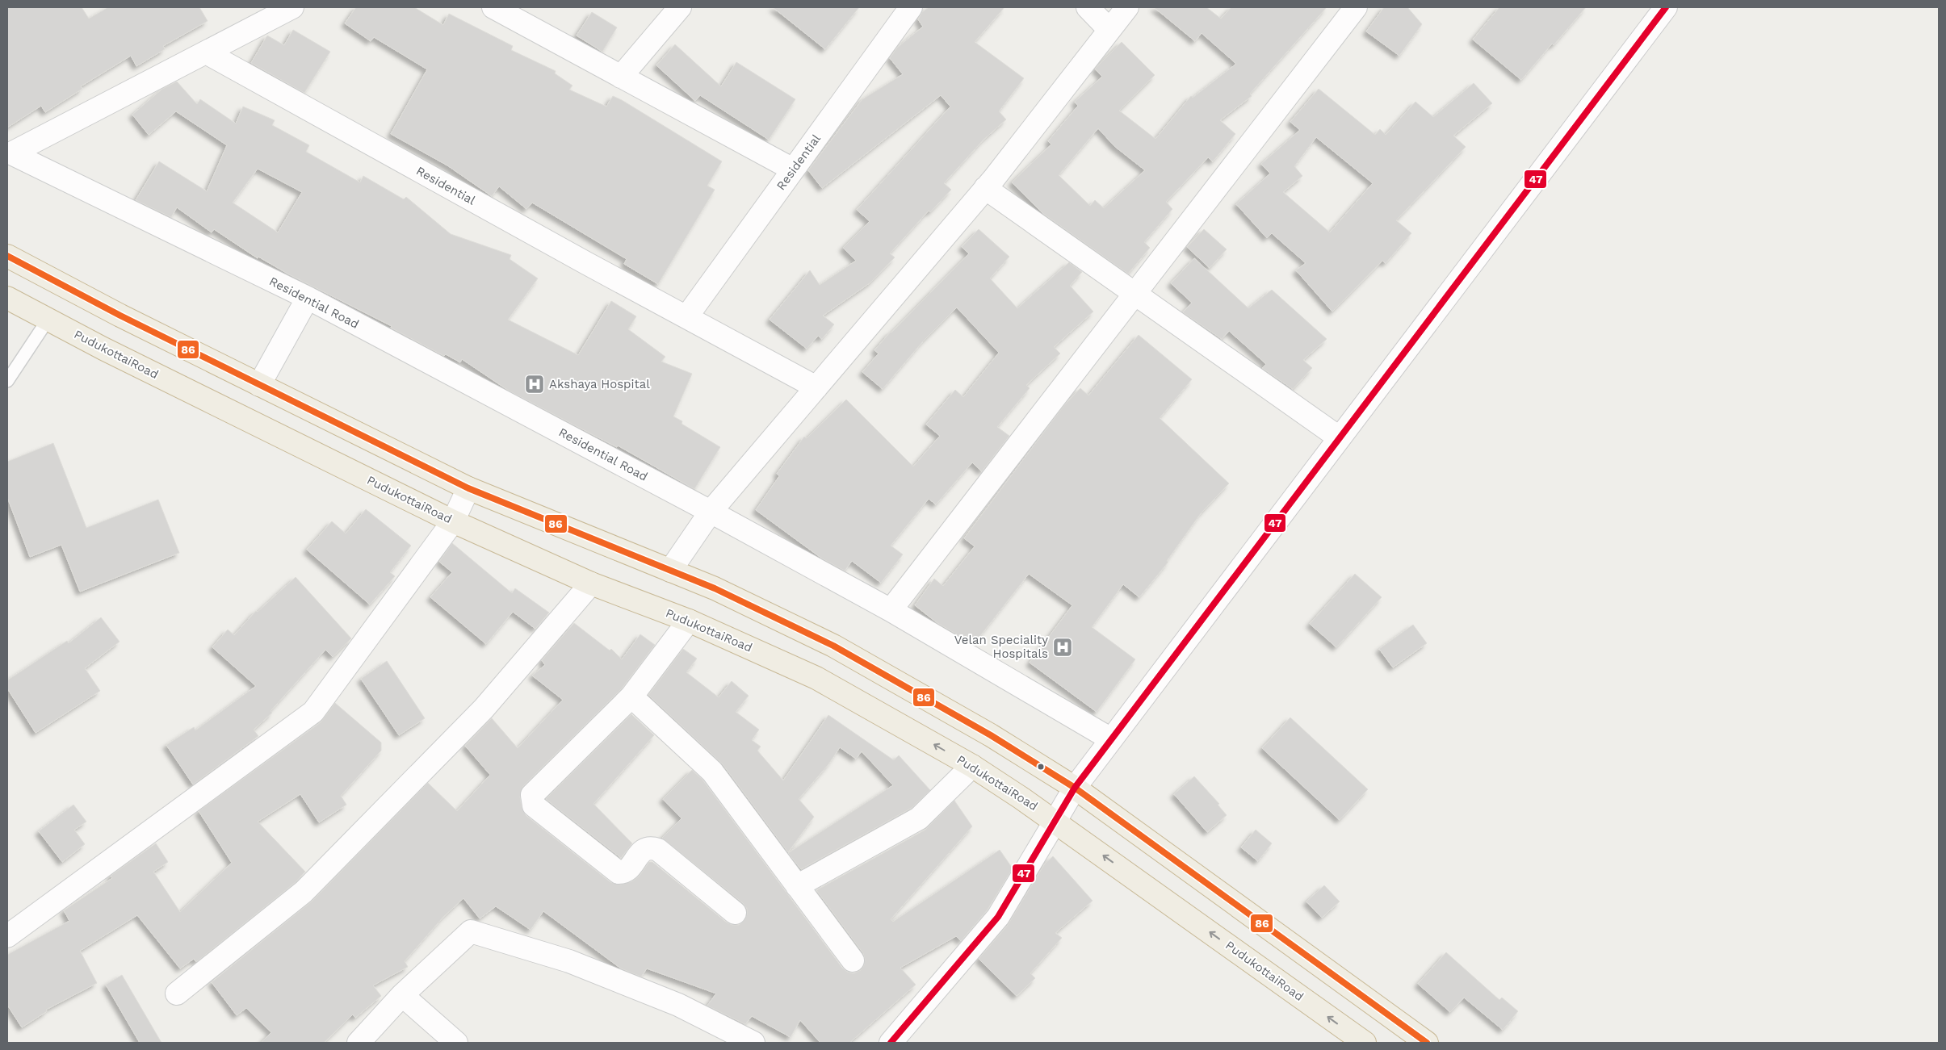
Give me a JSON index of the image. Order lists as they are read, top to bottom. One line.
{"streets":{"highway":["PudukottaiRoad"],"street":["Residential","Residential Road"]},"crossings":[["Residential","Residential Road"]],"places":{"hospital":["Akshaya Hospital","Velan Speciality Hospitals"]},"lines":["transit line 47","transit line 86"]}
